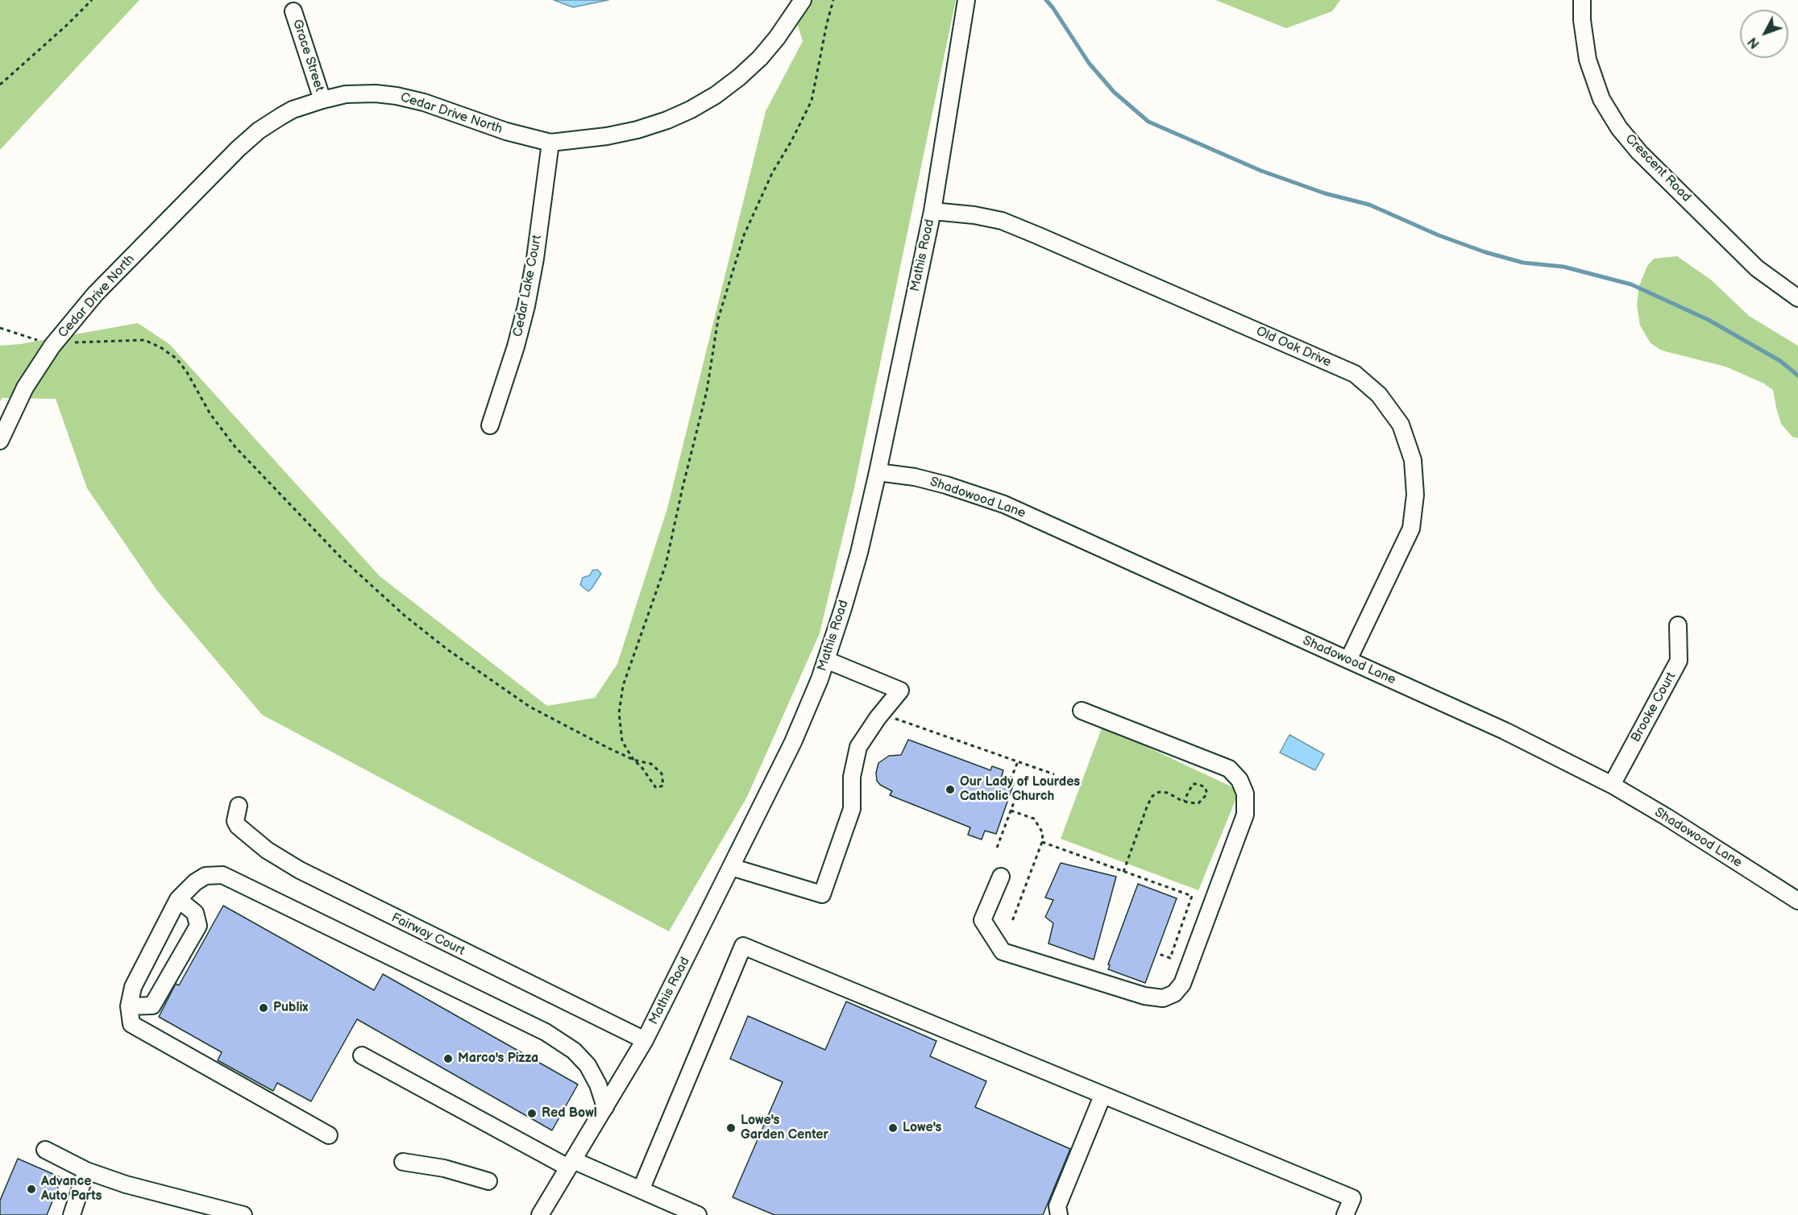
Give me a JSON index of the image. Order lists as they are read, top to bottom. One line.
{"streets":{"street":["Grace Street","Cedar Drive North","Crescent Road","Mathis Road","Cedar Lake Court","Old Oak Drive","Shadowood Lane","Brooke Court","Fairway Court"]},"crossings":[["Grace Street","Cedar Drive North"],["Cedar Drive North","Cedar Lake Court"],["Mathis Road","Old Oak Drive"],["Mathis Road","Shadowood Lane"],["Mathis Road","Fairway Court"],["Old Oak Drive","Shadowood Lane"],["Shadowood Lane","Brooke Court"]],"places":["Our Lady of Lourdes Catholic Church","Publix","Marco's Pizza","Red Bowl","Lowe's Garden Center","Lowe's","Advance Auto Parts"],"north":"bottom left"}
